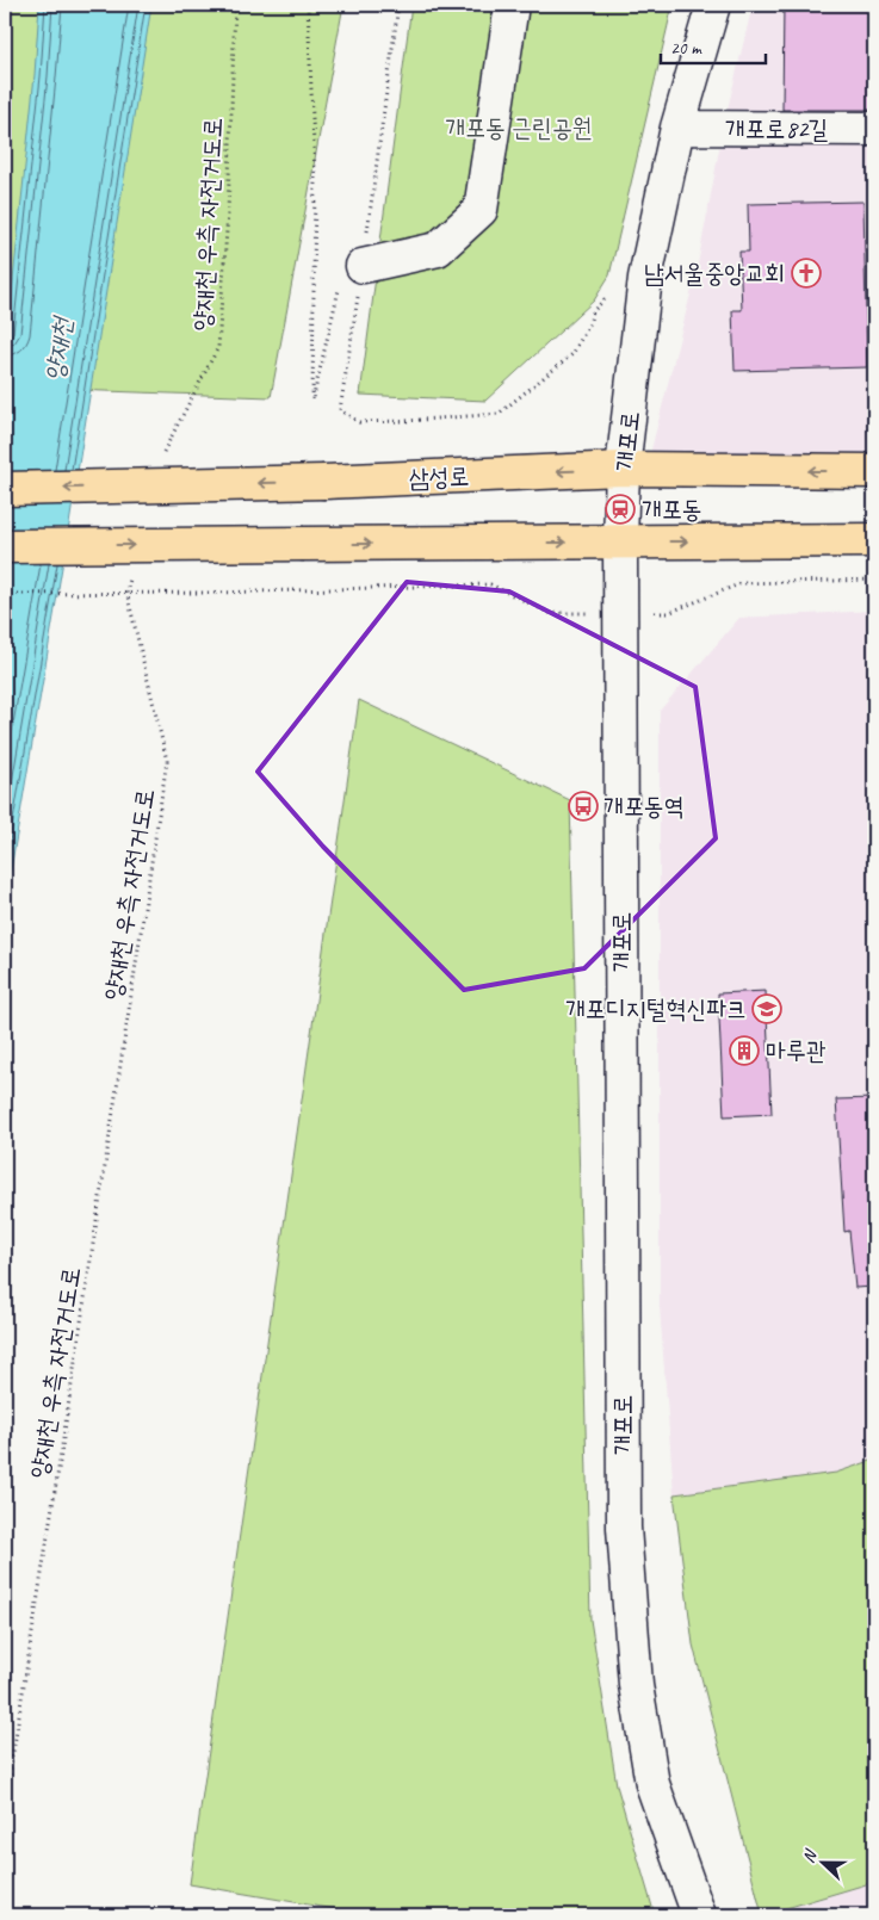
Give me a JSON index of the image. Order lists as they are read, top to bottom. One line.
{"streets":{"main road":["삼성로"],"street":["개포로82길","개포로"],"path":["양재천 우측 자전거도로"]},"crossings":[["개포로82길","개포로"],["개포로","삼성로"]],"water":["양재천"],"parks":["개포동 근린공원"],"places":{"church":["남서울중앙교회"],"station":["개포동"],"bus stop":["개포동역"],"school or university":["개포디지털혁신파크"],"building":["마루관"]},"scale_bar":"20 m","north":"left"}
